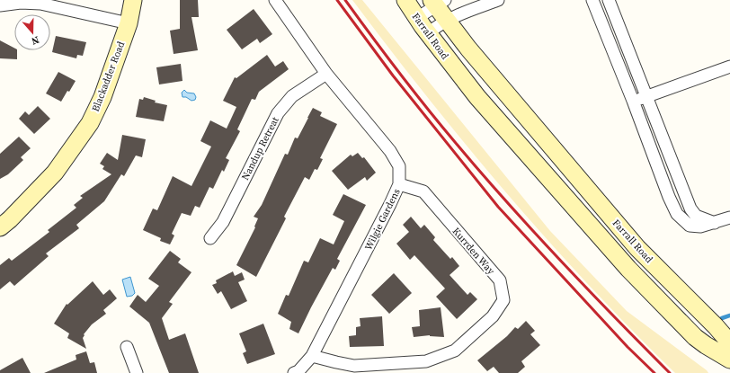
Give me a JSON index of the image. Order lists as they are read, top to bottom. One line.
{"streets":{"main road":["Farrall Road","Blackadder Road"],"street":["Nandup Retreat","Wilgie Gardens","Kurrden Way"]},"crossings":[["Nandup Retreat","Wilgie Gardens"],["Wilgie Gardens","Kurrden Way"]],"north":"bottom"}
